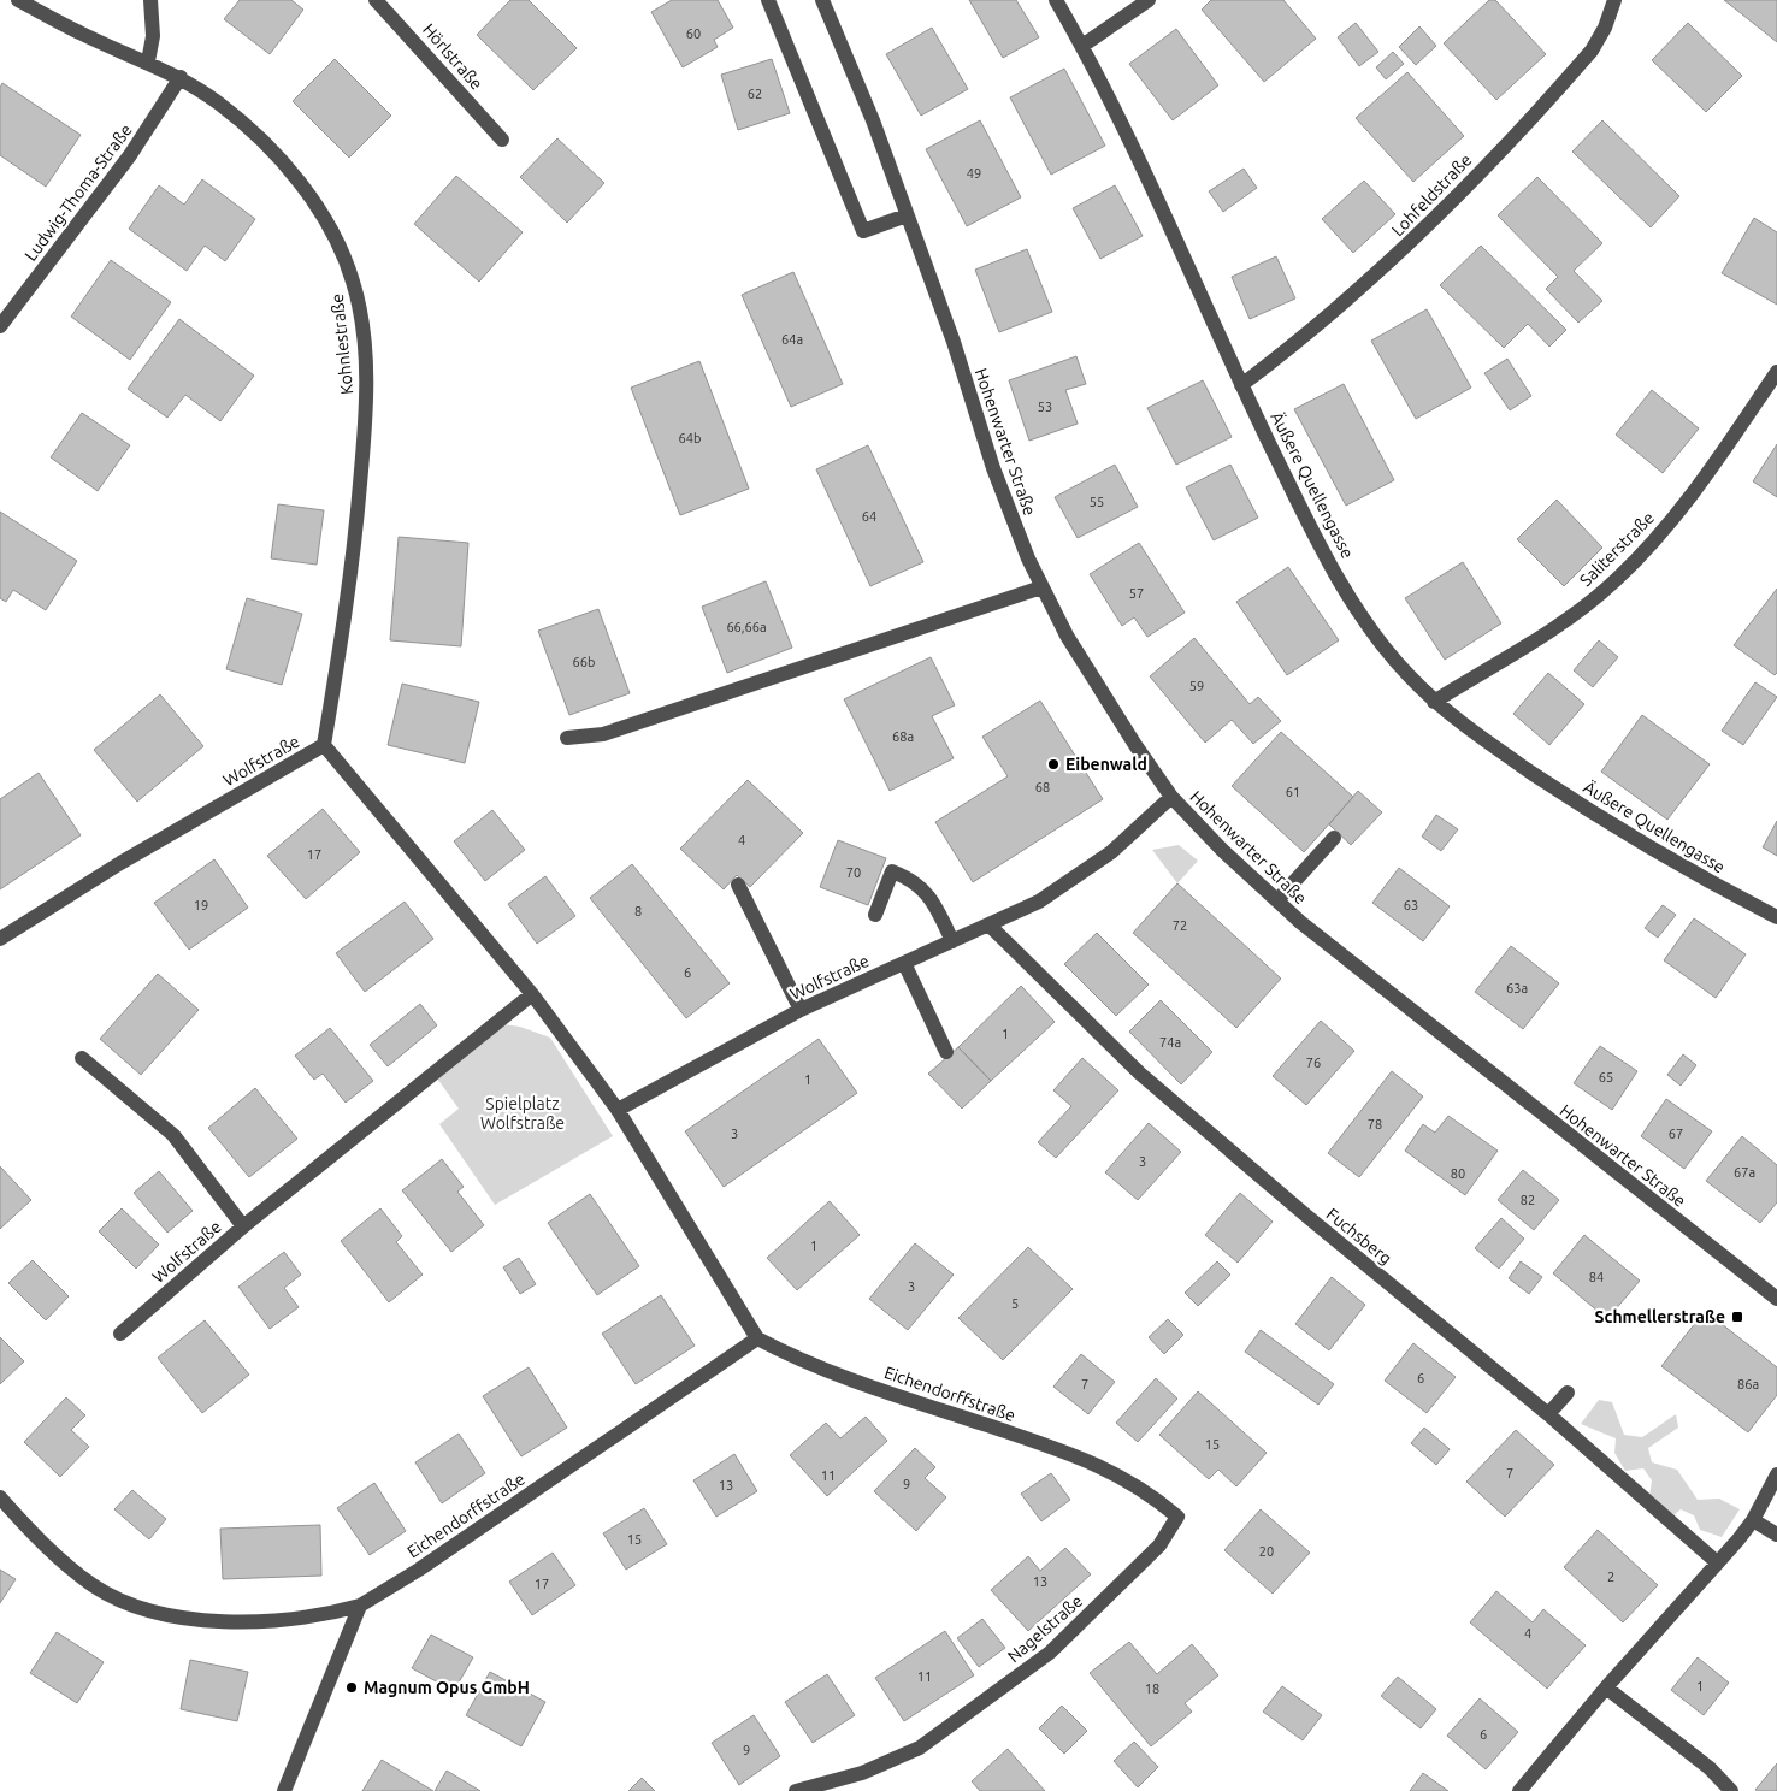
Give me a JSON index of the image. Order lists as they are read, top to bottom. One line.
{"streets":{"street":["Hörlstraße","Ludwig-Thoma-Straße","Lohfeldstraße","Kohnlestraße","Hohenwarter Straße","Äußere Quellengasse","Saliterstraße","Wolfstraße","Fuchsberg","Eichendorffstraße","Nagelstraße"]},"crossings":[["Ludwig-Thoma-Straße","Kohnlestraße"],["Lohfeldstraße","Äußere Quellengasse"],["Kohnlestraße","Wolfstraße"],["Hohenwarter Straße","Wolfstraße"],["Äußere Quellengasse","Saliterstraße"],["Wolfstraße","Fuchsberg"],["Eichendorffstraße","Nagelstraße"]],"parks":["Spielplatz Wolfstraße"],"places":{"other":["Eibenwald","Magnum Opus GmbH"],"transit":["Schmellerstraße"]},"house_numbers":["60","62","49","64a","53","64b","55","64","57","66,66a","66b","59","68a","68","61","4","17","70","19","63","8","72","6","63a","1","74a","76","65","1","78","3","67","3","67a","80","82","1","84","3","5","6","7","86a","15","7","11","9","13","15","20","2","13","17","4","11","1","18","6","9"]}
